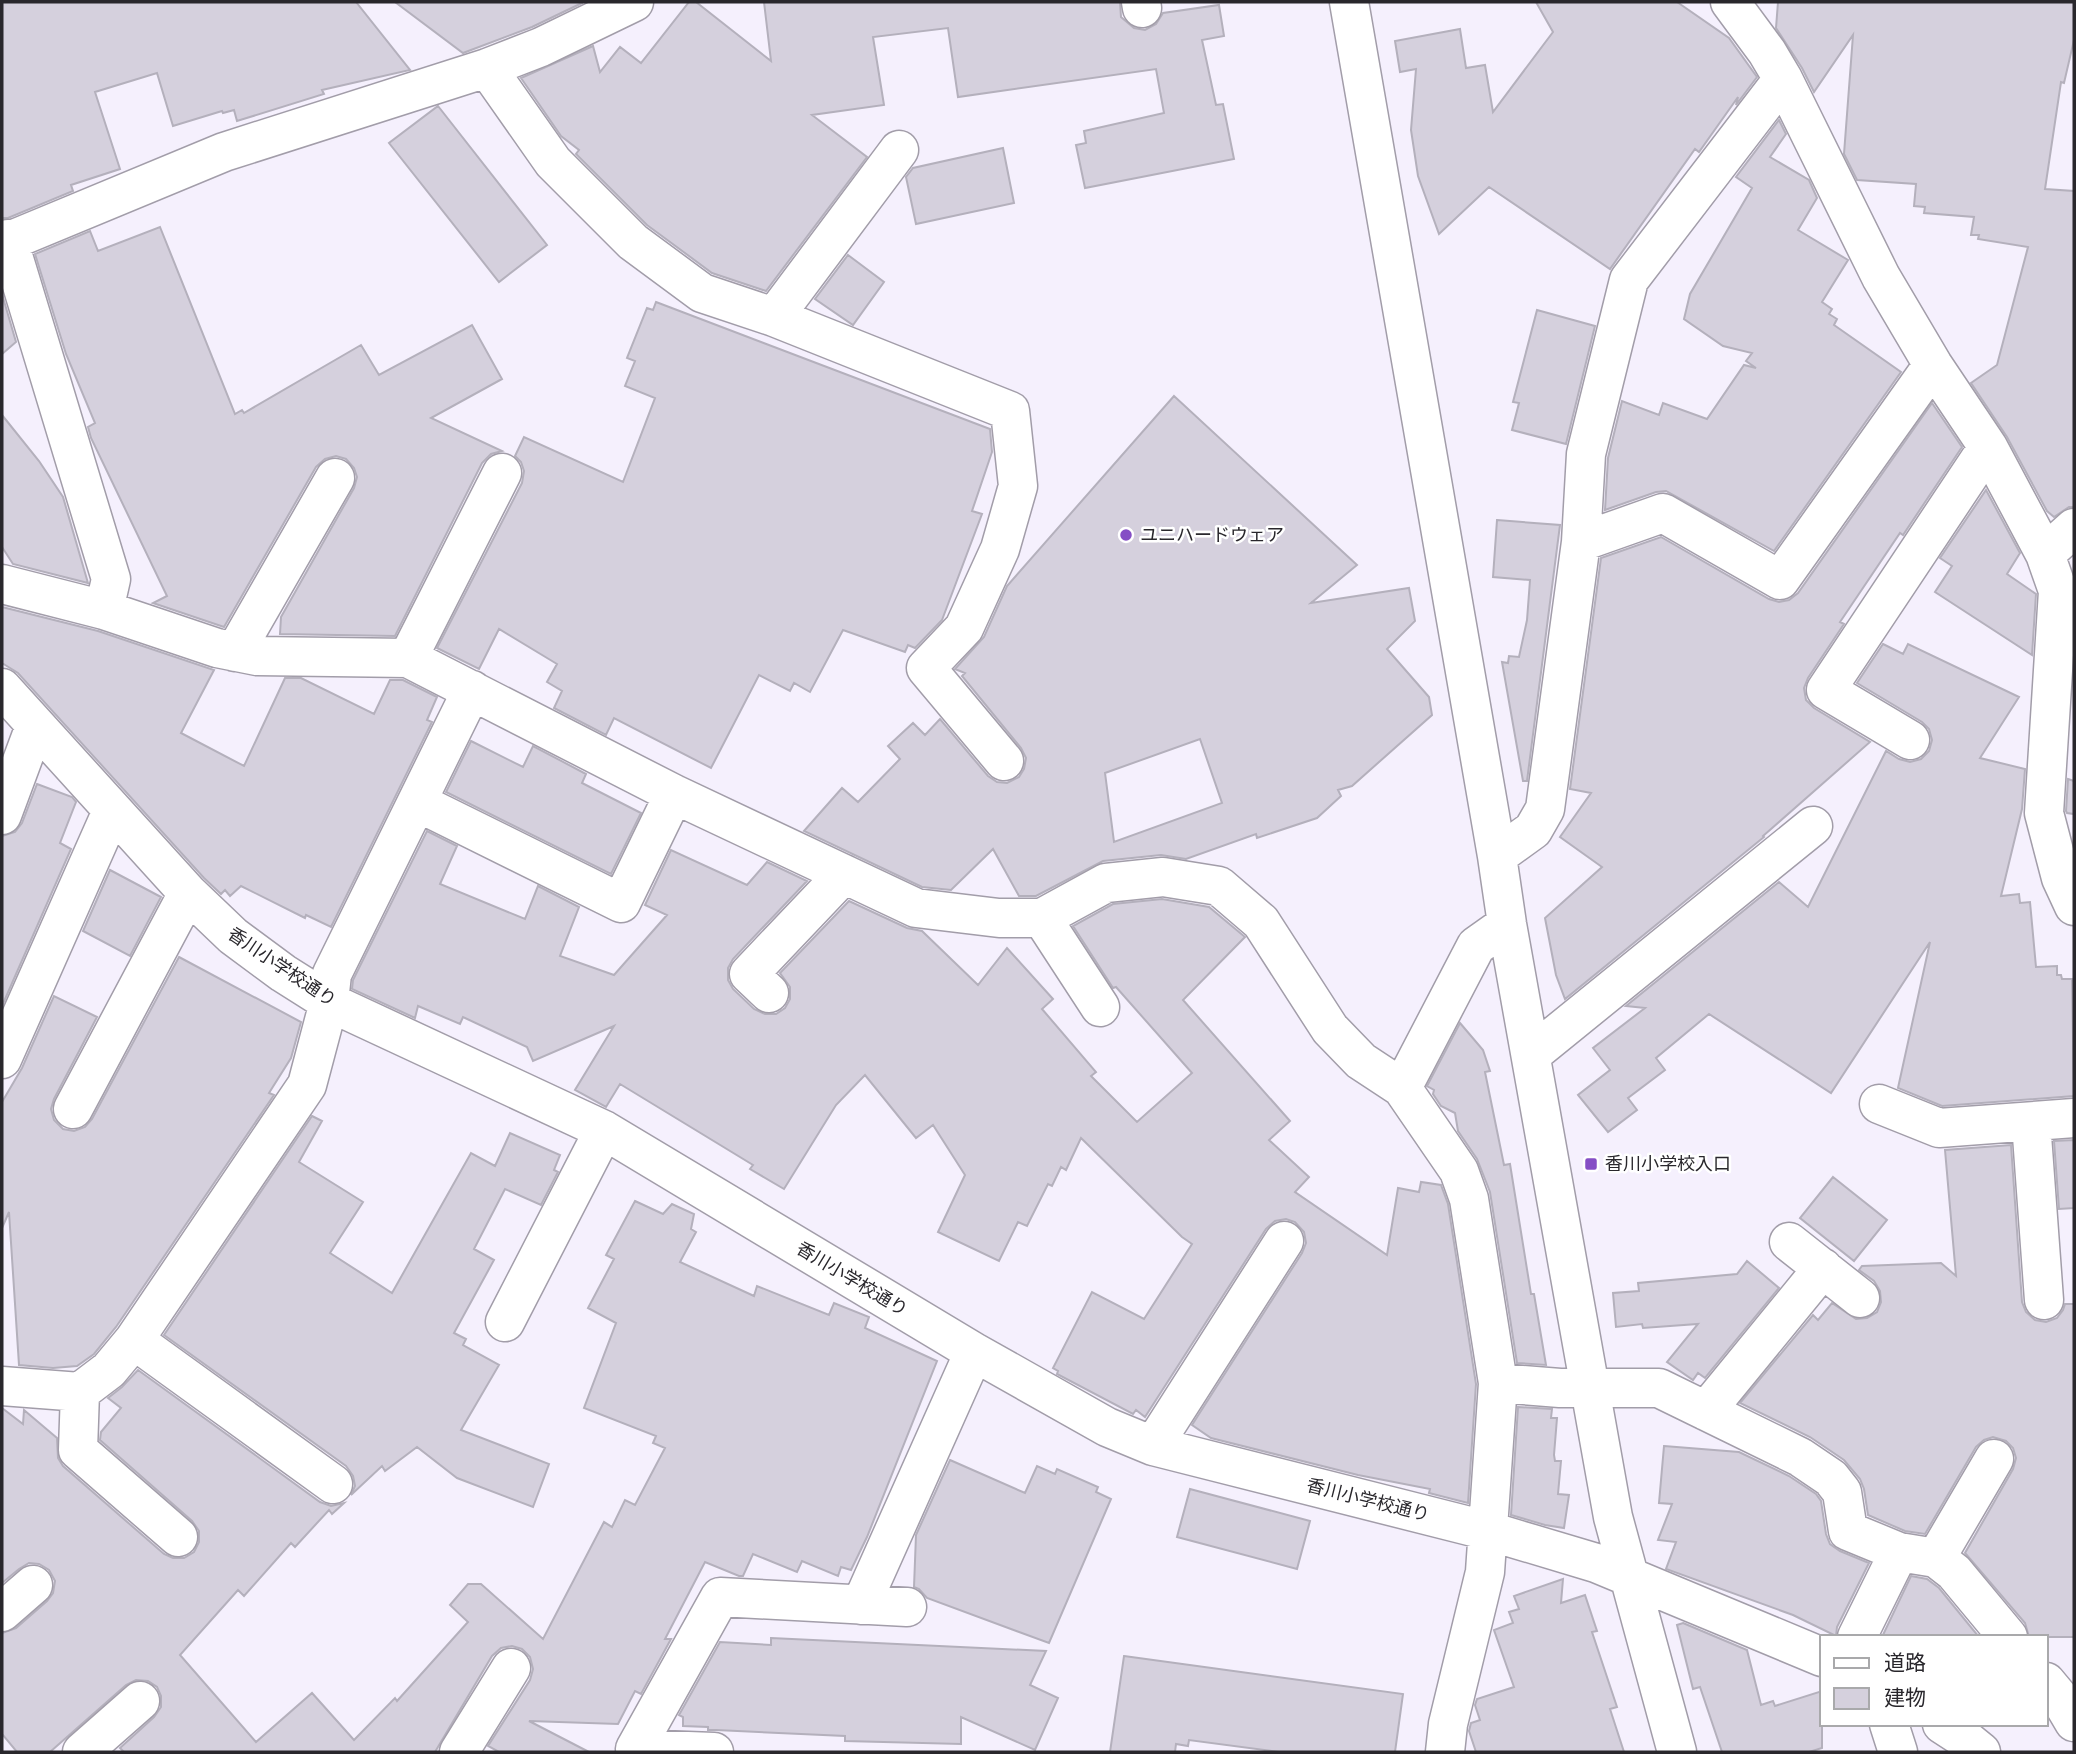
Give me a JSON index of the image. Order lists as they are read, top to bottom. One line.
{"streets":{"street":["香川小学校通り"]},"places":{"other":["ユニハードウェア"],"transit":["香川小学校入口"]},"legend":["道路","建物"]}
